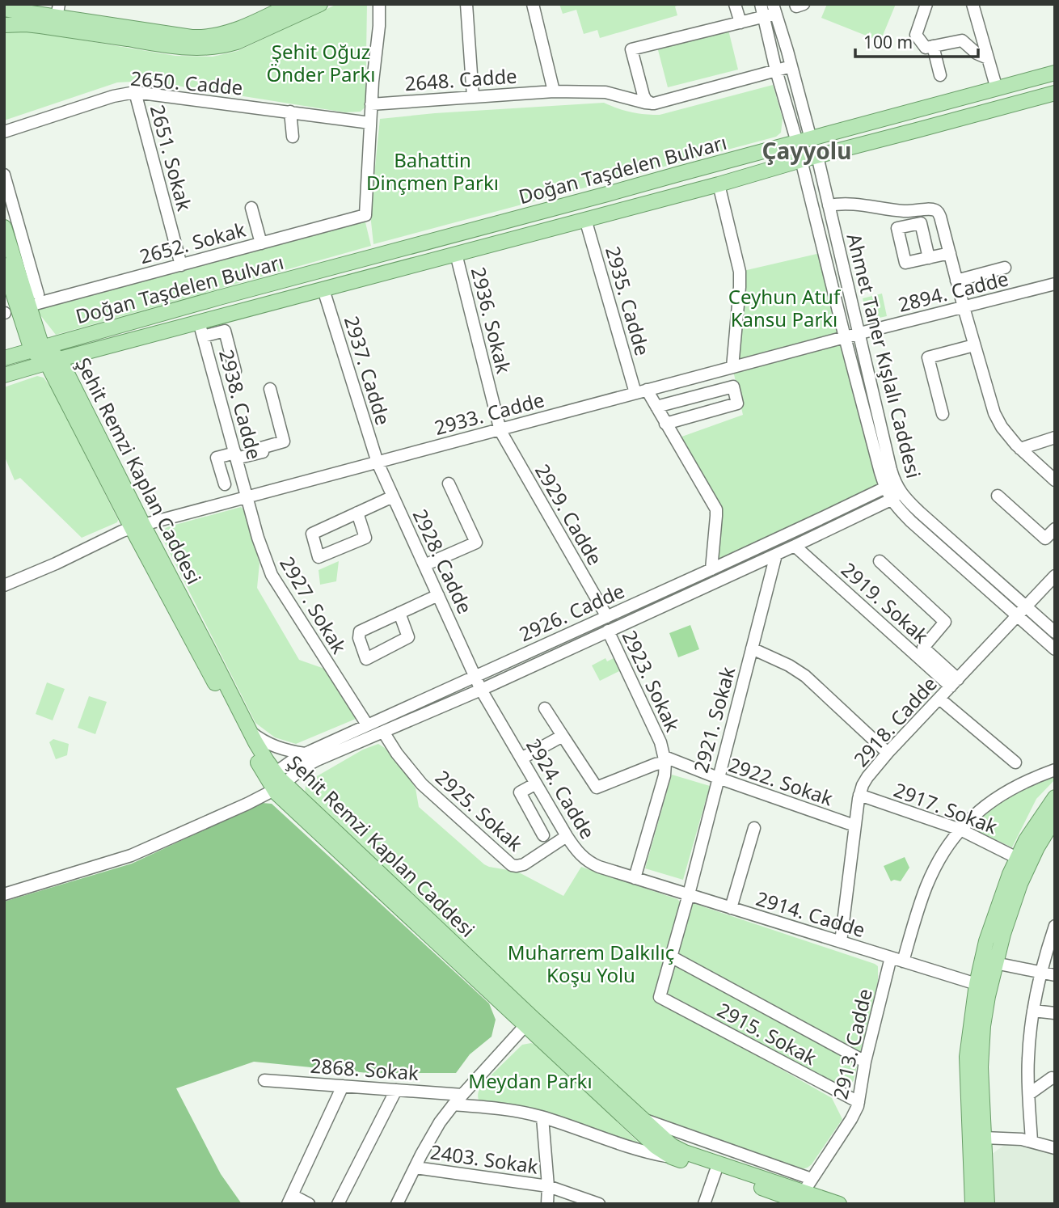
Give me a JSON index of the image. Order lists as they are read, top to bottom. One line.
{"streets":{"main road":["Doğan Taşdelen Bulvarı","Şehit Remzi Kaplan Caddesi"],"street":["2648. Cadde","2650. Cadde","2651. Sokak","2652. Sokak","2894. Cadde","2935. Cadde","2936. Sokak","Ahmet Taner Kışlalı Caddesi","2937. Cadde","2938. Cadde","2933. Cadde","2929. Cadde","2928. Cadde","2919. Sokak","2927. Sokak","2926. Cadde","2923. Sokak","2921. Sokak","2918. Cadde","2922. Sokak","2924. Cadde","2917. Sokak","2925. Sokak","2914. Cadde","2915. Sokak","2913. Cadde","2868. Sokak","2403. Sokak"]},"crossings":[["2650. Cadde","2651. Sokak"],["2650. Cadde","2652. Sokak"],["2651. Sokak","2652. Sokak"],["Doğan Taşdelen Bulvarı","2935. Cadde"],["Doğan Taşdelen Bulvarı","2936. Sokak"],["Doğan Taşdelen Bulvarı","Ahmet Taner Kışlalı Caddesi"],["Doğan Taşdelen Bulvarı","2937. Cadde"],["Doğan Taşdelen Bulvarı","2938. Cadde"],["Doğan Taşdelen Bulvarı","Şehit Remzi Kaplan Caddesi"],["2894. Cadde","Ahmet Taner Kışlalı Caddesi"],["2894. Cadde","2933. Cadde"],["2935. Cadde","2933. Cadde"],["2935. Cadde","2926. Cadde"],["2936. Sokak","2933. Cadde"],["2936. Sokak","2929. Cadde"],["Ahmet Taner Kışlalı Caddesi","2933. Cadde"],["Ahmet Taner Kışlalı Caddesi","2926. Cadde"],["Ahmet Taner Kışlalı Caddesi","2918. Cadde"],["2937. Cadde","2933. Cadde"],["2937. Cadde","2928. Cadde"],["2938. Cadde","2933. Cadde"],["2938. Cadde","2927. Sokak"],["2933. Cadde","Şehit Remzi Kaplan Caddesi"],["2933. Cadde","2929. Cadde"],["2933. Cadde","2928. Cadde"],["2933. Cadde","2927. Sokak"],["Şehit Remzi Kaplan Caddesi","2926. Cadde"],["Şehit Remzi Kaplan Caddesi","2913. Cadde"],["2929. Cadde","2926. Cadde"],["2928. Cadde","2926. Cadde"],["2928. Cadde","2924. Cadde"],["2919. Sokak","2926. Cadde"],["2919. Sokak","2918. Cadde"],["2927. Sokak","2926. Cadde"],["2926. Cadde","2923. Sokak"],["2926. Cadde","2921. Sokak"],["2926. Cadde","2924. Cadde"],["2926. Cadde","2925. Sokak"],["2923. Sokak","2922. Sokak"],["2923. Sokak","2924. Cadde"],["2923. Sokak","2914. Cadde"],["2921. Sokak","2922. Sokak"],["2921. Sokak","2914. Cadde"],["2921. Sokak","2915. Sokak"],["2918. Cadde","2922. Sokak"],["2918. Cadde","2917. Sokak"],["2918. Cadde","2914. Cadde"],["2924. Cadde","2925. Sokak"],["2924. Cadde","2914. Cadde"],["2917. Sokak","2913. Cadde"],["2914. Cadde","2913. Cadde"],["2915. Sokak","2913. Cadde"]],"districts":["Çayyolu"],"parks":["Şehit Oğuz Önder Parkı","Bahattin Dinçmen Parkı","Ceyhun Atuf Kansu Parkı","Muharrem Dalkılıç Koşu Yolu","Meydan Parkı"],"scale_bar":"100 m"}
